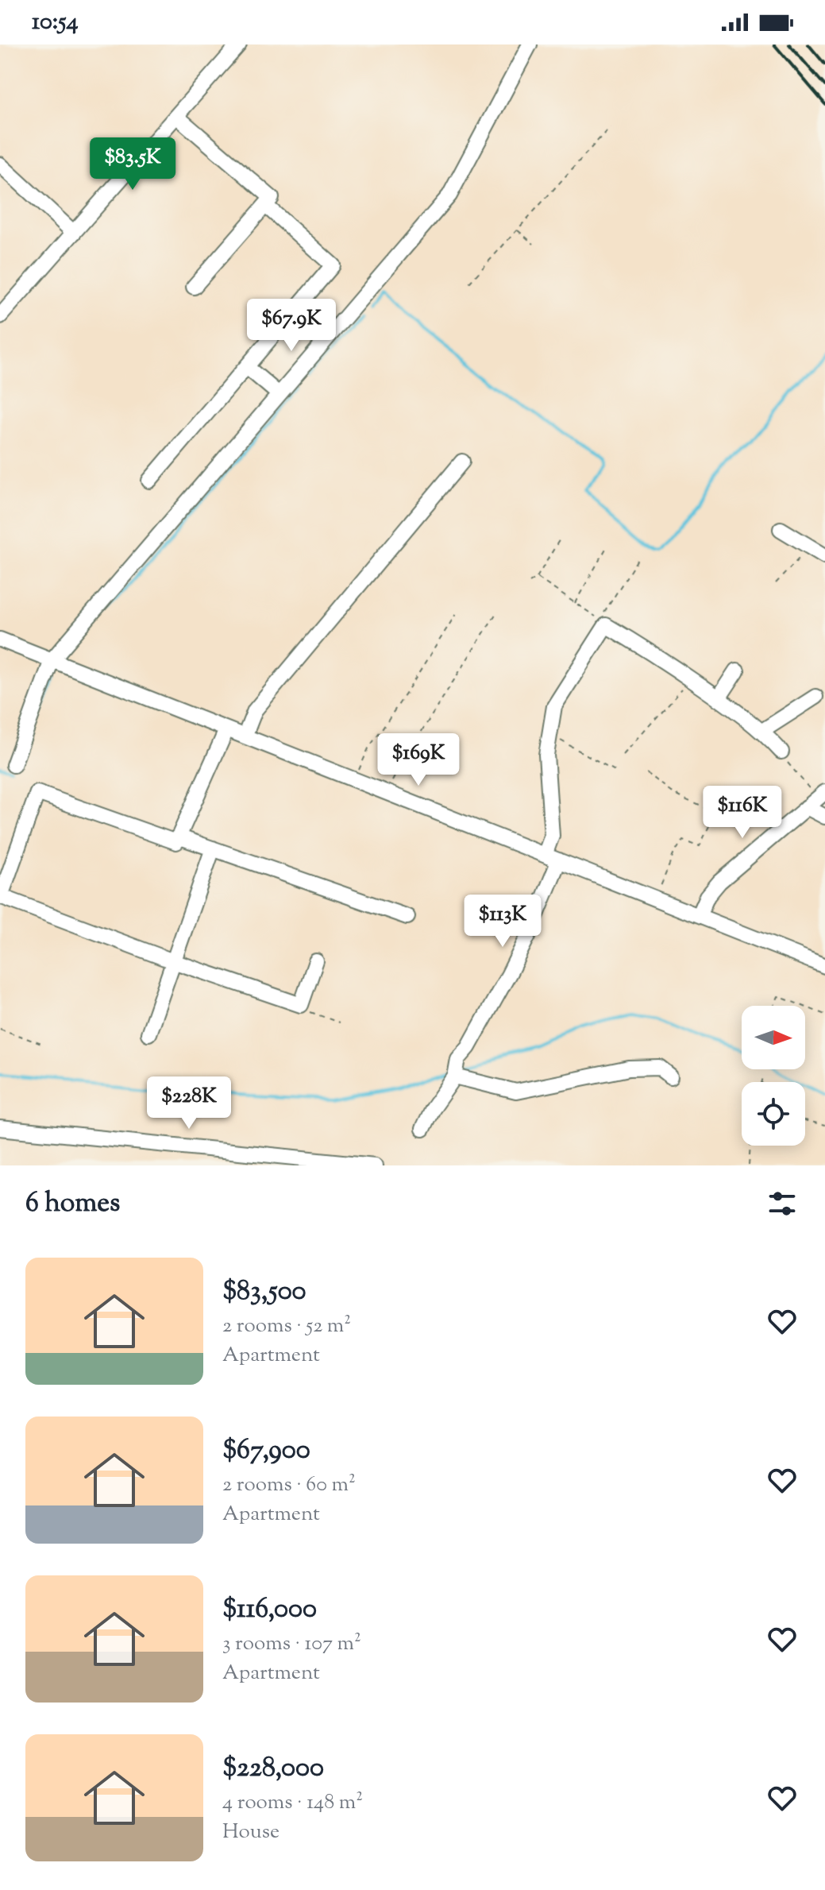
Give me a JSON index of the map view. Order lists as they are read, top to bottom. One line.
{"north":"right","page":{"status":"10:54","price":["$83.5K","$67.9K","$169K","$116K","$113K","$228K"],"heading":"6 homes","list":[{"name":"$83,500","note":"2 rooms · 52 m² · Apartment"},{"name":"$67,900","note":"2 rooms · 60 m² · Apartment"},{"name":"$116,000","note":"3 rooms · 107 m² · Apartment"},{"name":"$228,000","note":"4 rooms · 148 m² · House"}]}}
